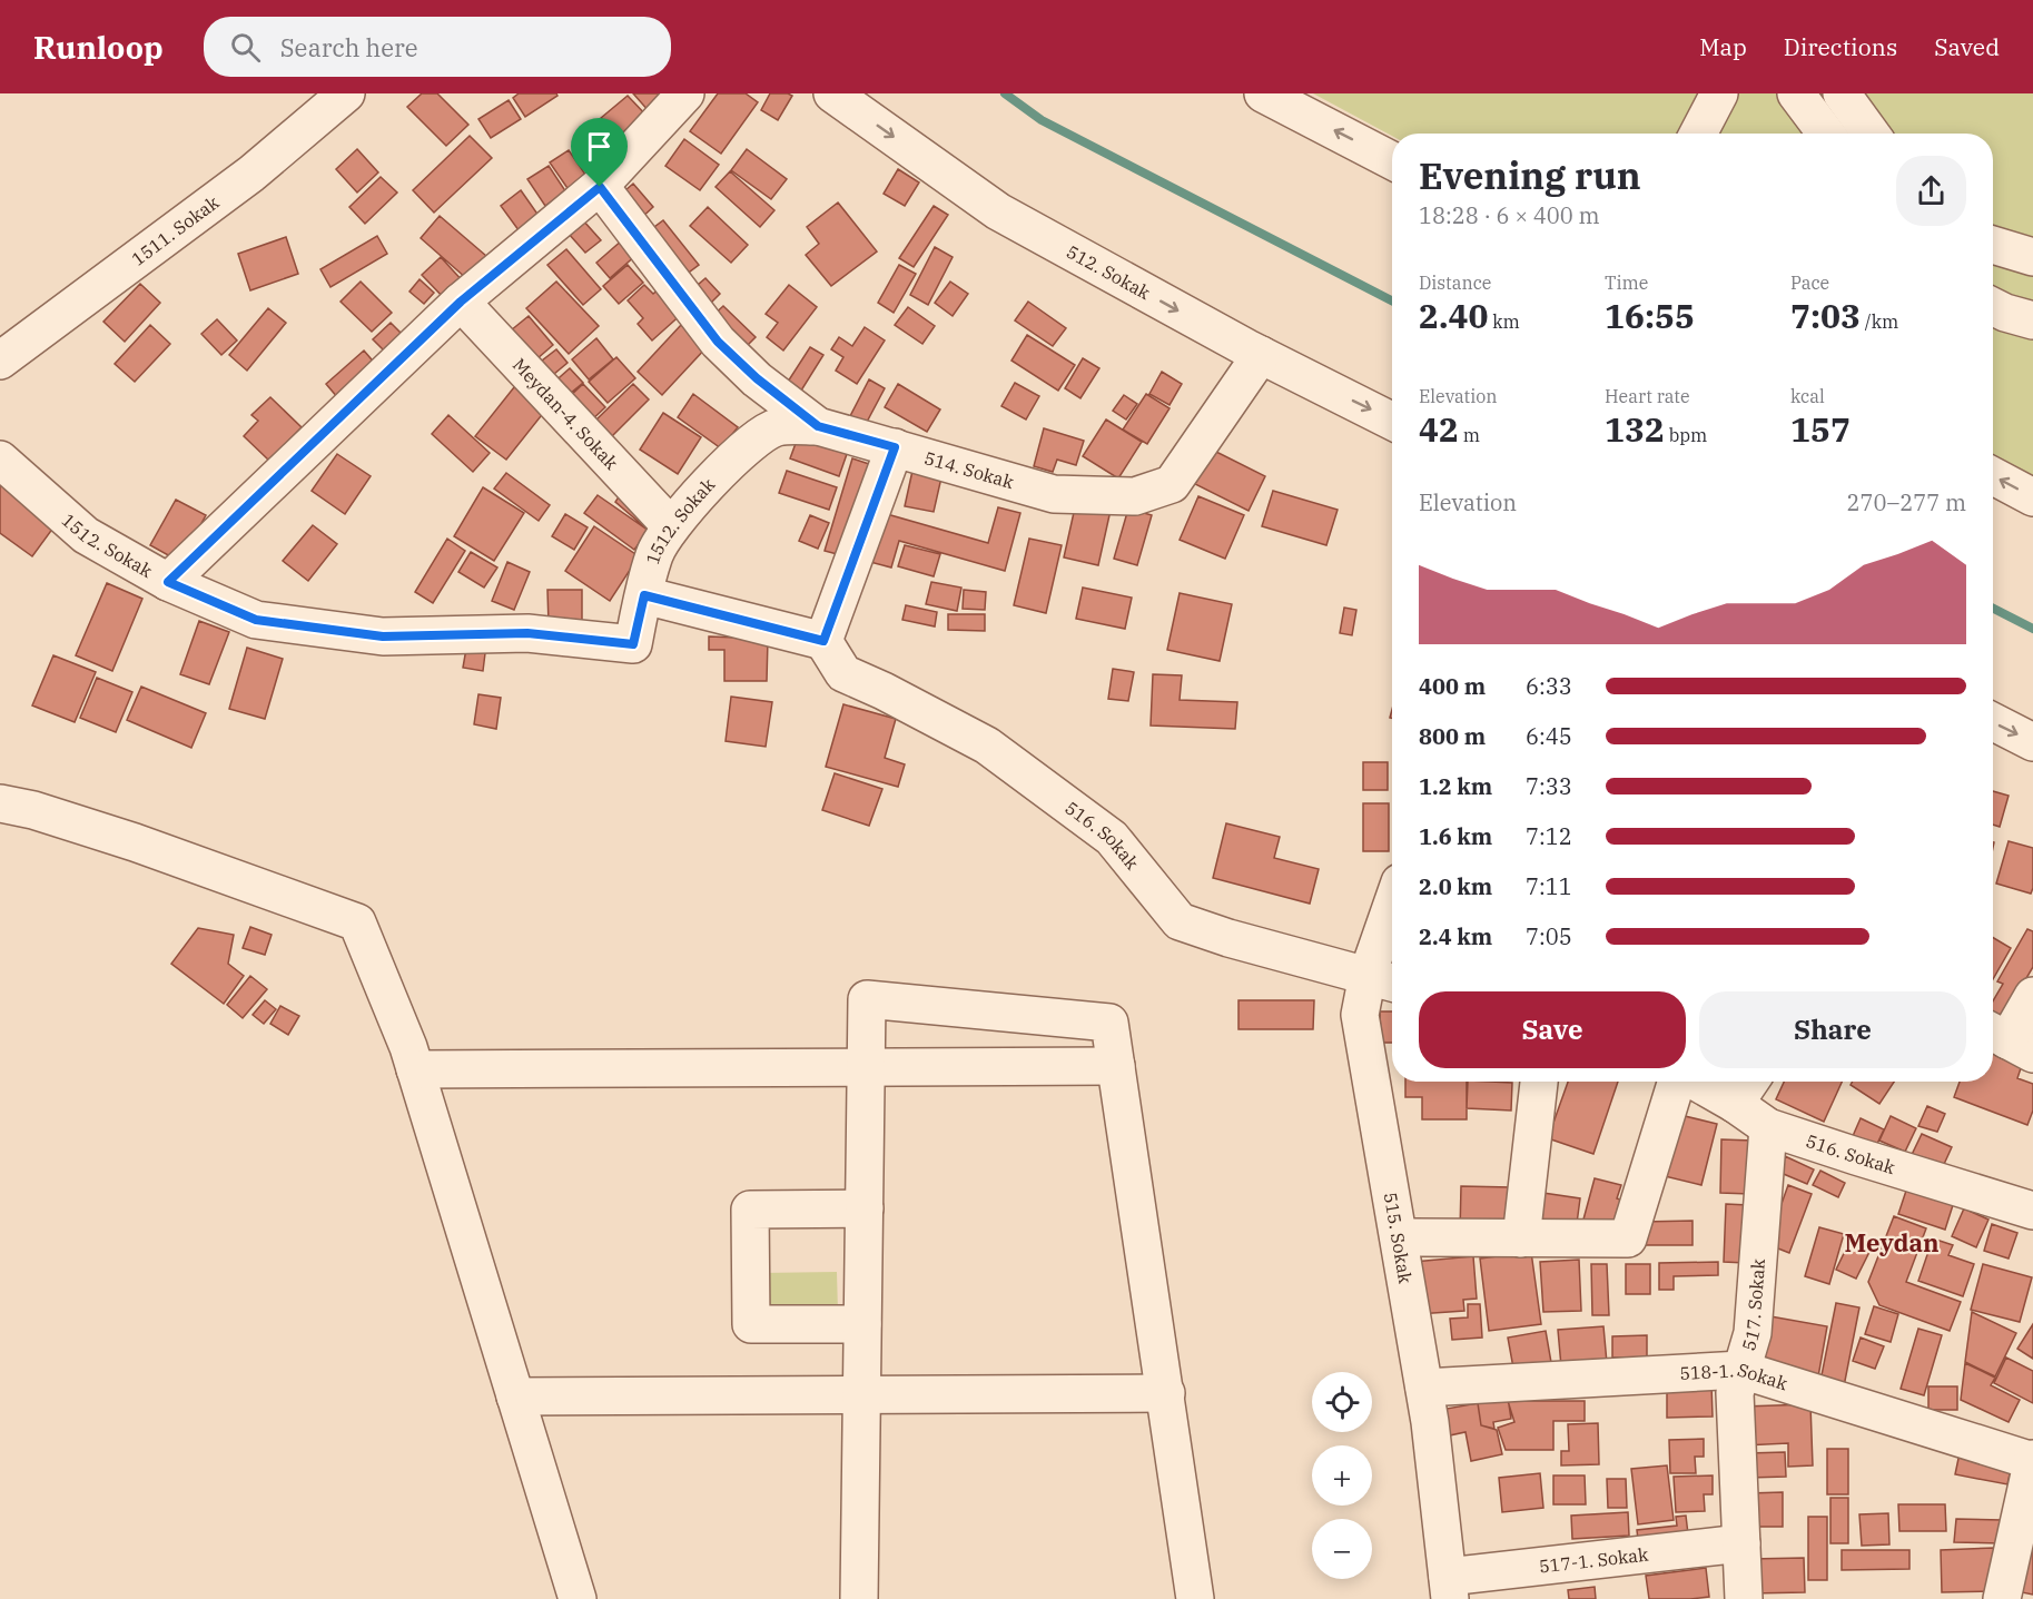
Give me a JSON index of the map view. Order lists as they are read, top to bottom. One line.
{"streets":{"street":["1511. Sokak","512. Sokak","Meydan-4. Sokak","514. Sokak","1512. Sokak","516. Sokak","515. Sokak","517. Sokak","518-1. Sokak","517-1. Sokak"]},"crossings":[["512. Sokak","514. Sokak"],["Meydan-4. Sokak","1512. Sokak"],["514. Sokak","1512. Sokak"],["516. Sokak","515. Sokak"],["516. Sokak","517. Sokak"],["515. Sokak","518-1. Sokak"],["515. Sokak","517-1. Sokak"],["517. Sokak","518-1. Sokak"],["517. Sokak","517-1. Sokak"]],"one_way":["512. Sokak"],"districts":["Meydan"],"page":{"header":"Runloop","search":"Search here","nav":["Map","Directions","Saved"],"heading":["Evening run","18:28 · 6 × 400 m"],"stats":[["Distance","2.40 km"],["Time","16:55"],["Pace","7:03 /km"],["Elevation","42 m"],["Heart rate","132 bpm"],["kcal","157"]],"chart":["Elevation","270–277 m"],"list":[{"name":"400 m","note":"6:33"},{"name":"800 m","note":"6:45"},{"name":"1.2 km","note":"7:33"},{"name":"1.6 km","note":"7:12"},{"name":"2.0 km","note":"7:11"},{"name":"2.4 km","note":"7:05"}],"buttons":["Save","Share"],"map_buttons":["+","−"]}}
